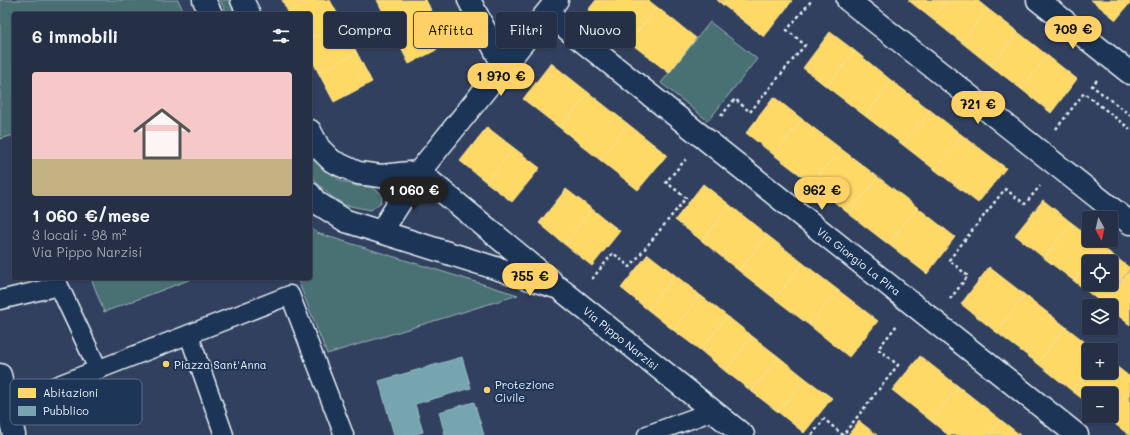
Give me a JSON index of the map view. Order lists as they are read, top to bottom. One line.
{"streets":{"street":["Via Giorgio La Pira","Via Pippo Narzisi"]},"places":["Piazza Sant'Anna","Protezione Civile"],"legend":["Abitazioni","Pubblico"],"north":"bottom","page":{"chip":["Compra","Affitta","Filtri","Nuovo"],"heading":"6 immobili","price":["709 €","1 970 €","721 €","1 060 €","962 €","755 €"],"list":[{"name":"1 060 €/mese","note":"3 locali · 98 m² · Via Pippo Narzisi"}],"map_buttons":["+","−"]}}
